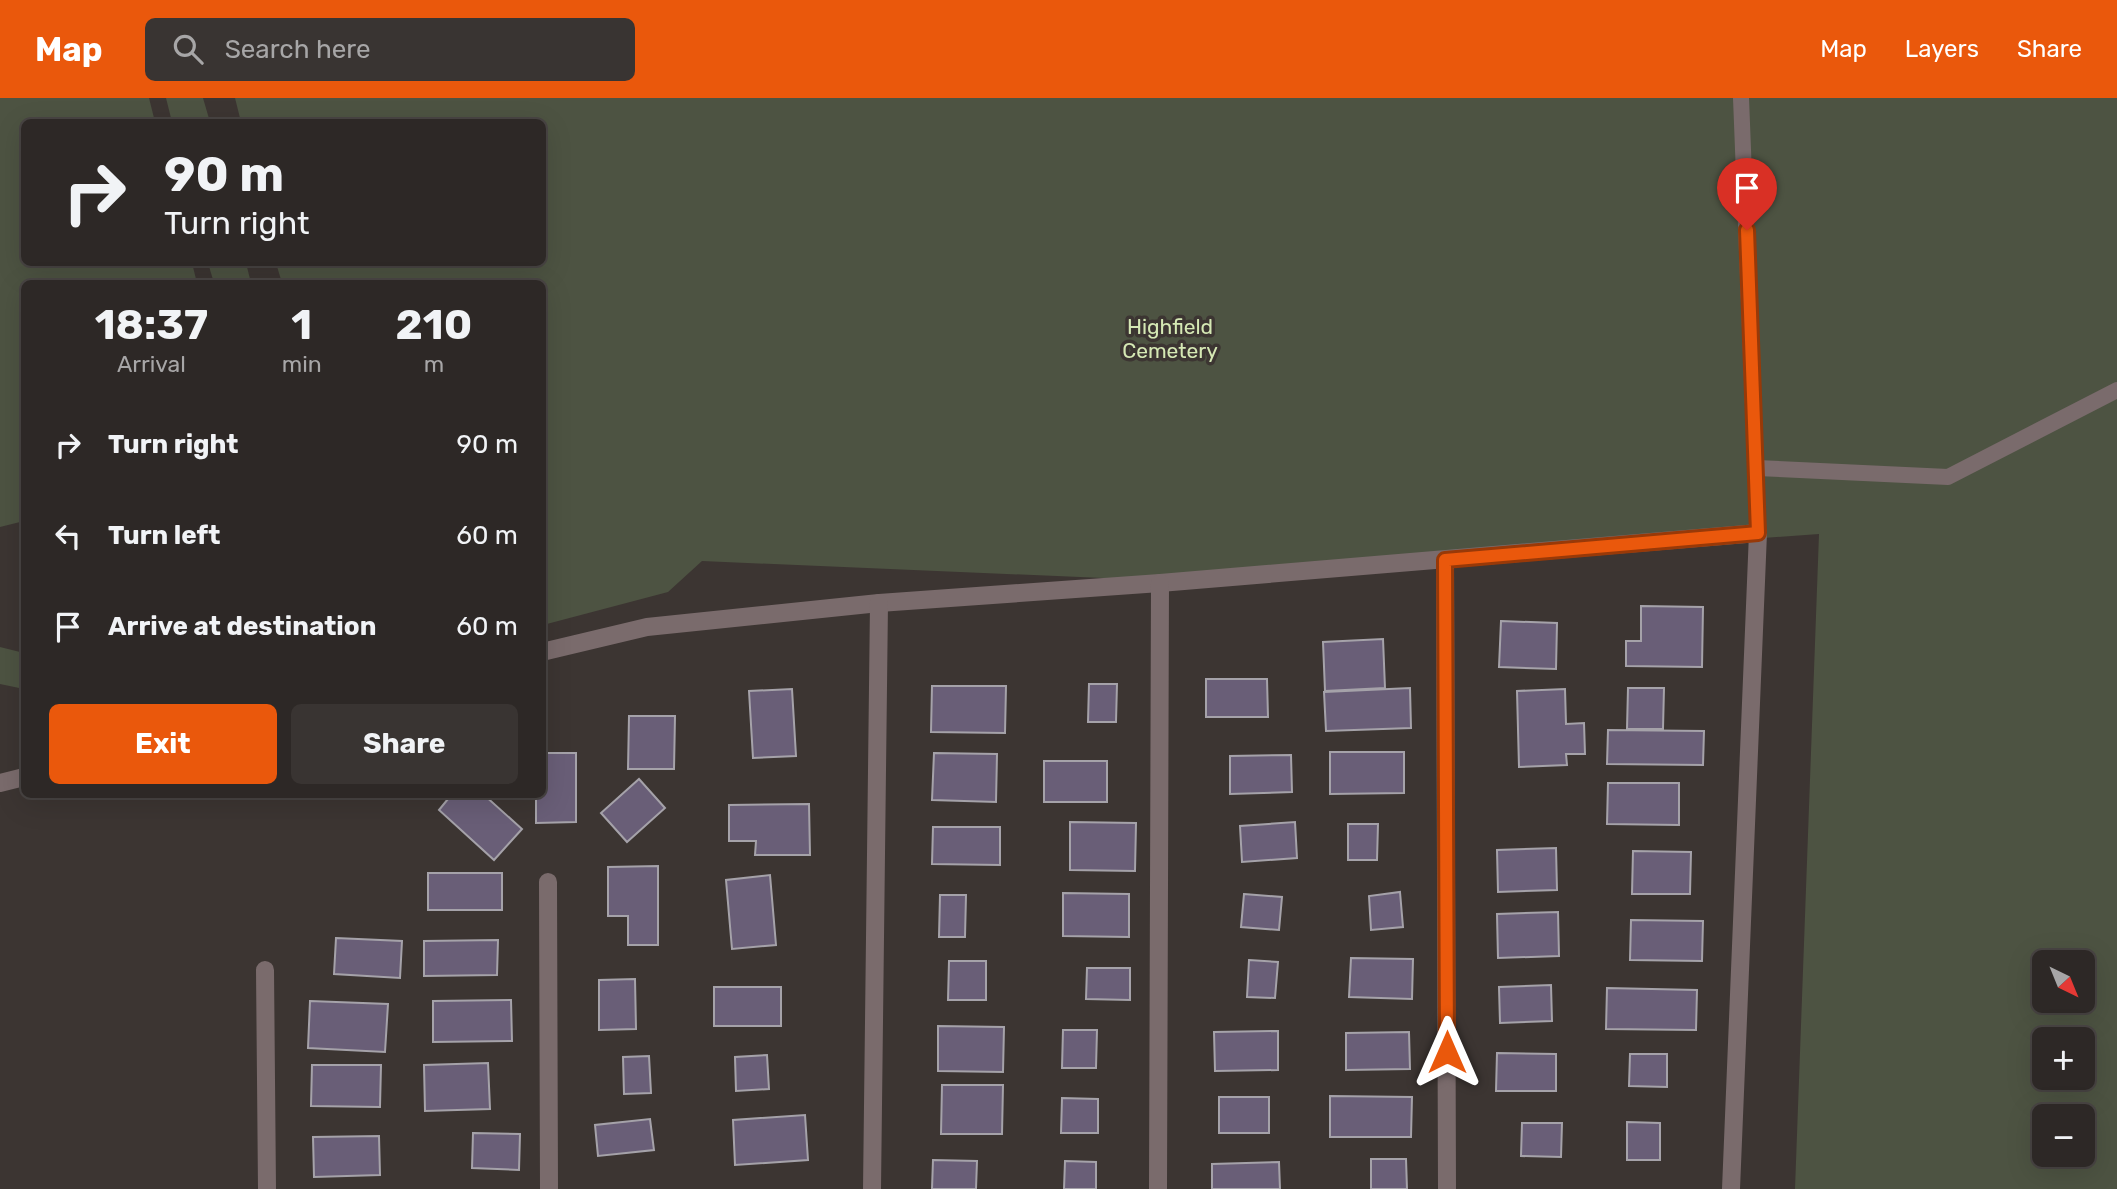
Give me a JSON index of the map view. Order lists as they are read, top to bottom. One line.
{"parks":["Highfield Cemetery"],"north":"bottom right","page":{"header":"Map","search":"Search here","nav":["Map","Layers","Share"],"turn":["90 m","Turn right"],"eta":["18:37","Arrival","1","min","210","m"],"list":[{"name":"Turn right","value":"90 m"},{"name":"Turn left","value":"60 m"},{"name":"Arrive at destination","value":"60 m"}],"buttons":["Exit","Share"],"map_buttons":["+","−"]}}
